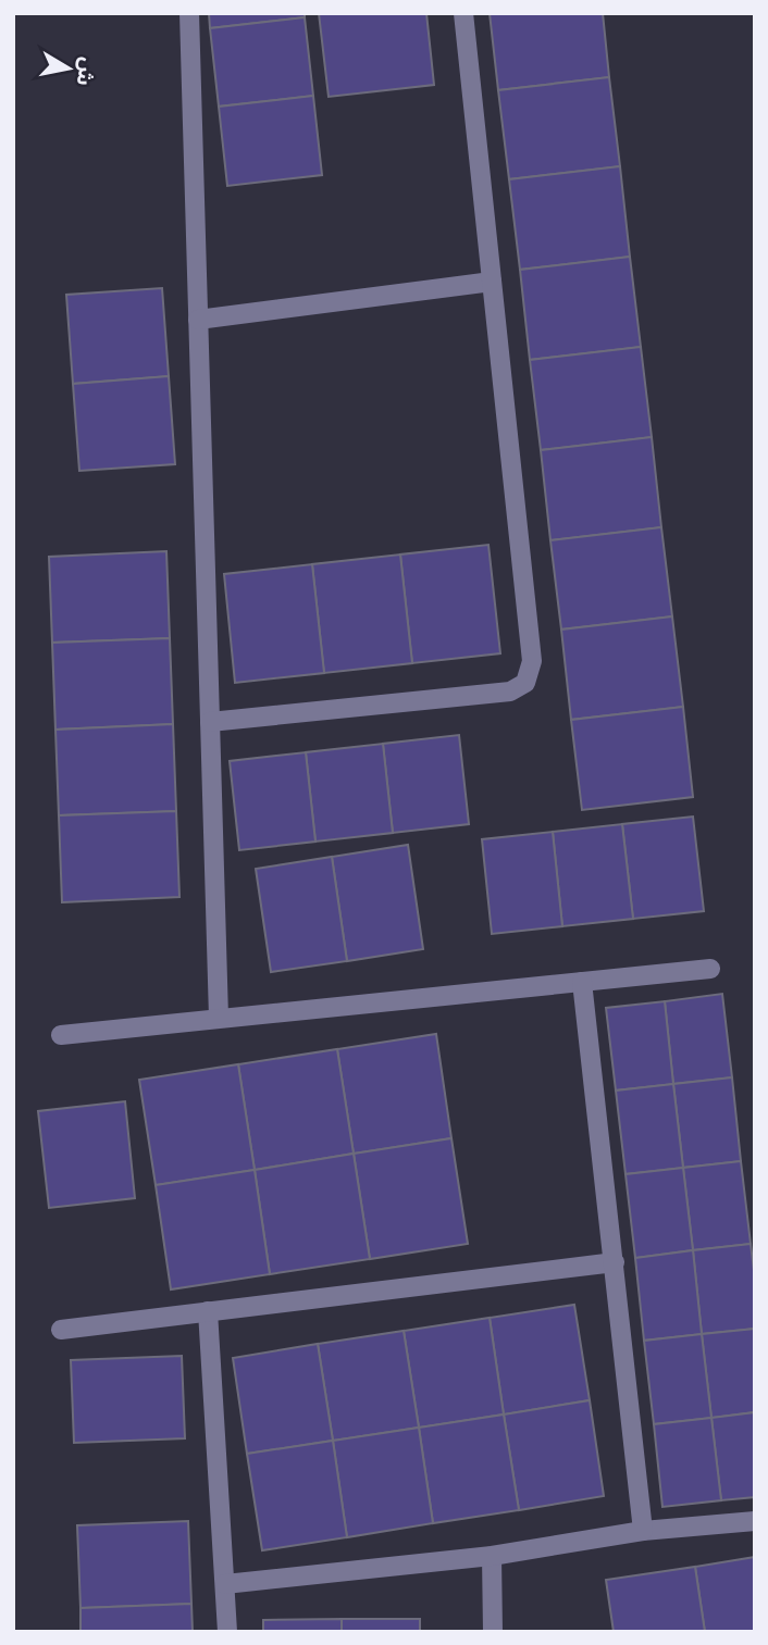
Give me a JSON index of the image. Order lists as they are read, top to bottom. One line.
{"north":"right"}
